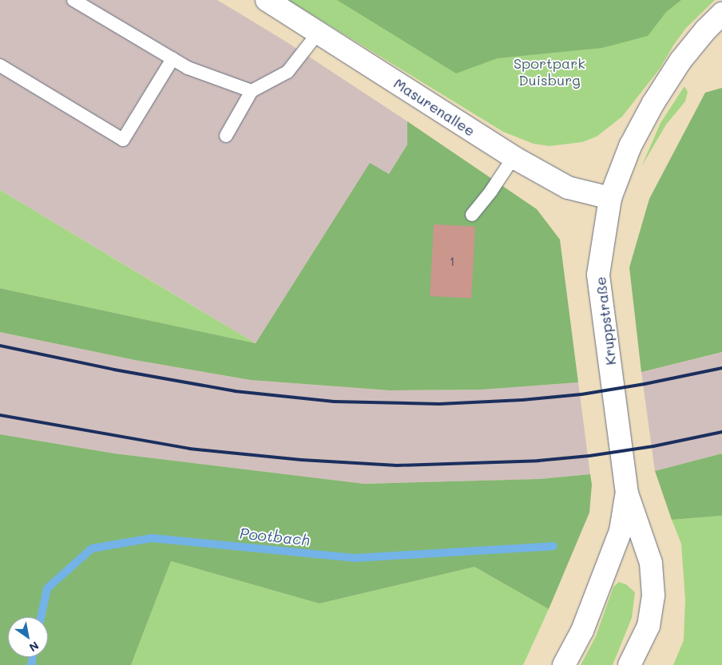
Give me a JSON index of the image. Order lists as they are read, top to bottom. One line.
{"streets":{"street":["Masurenallee","Kruppstraße"]},"crossings":[["Masurenallee","Kruppstraße"]],"water":["Pootbach"],"parks":["Sportpark Duisburg"],"house_numbers":["1"],"north":"bottom right"}
